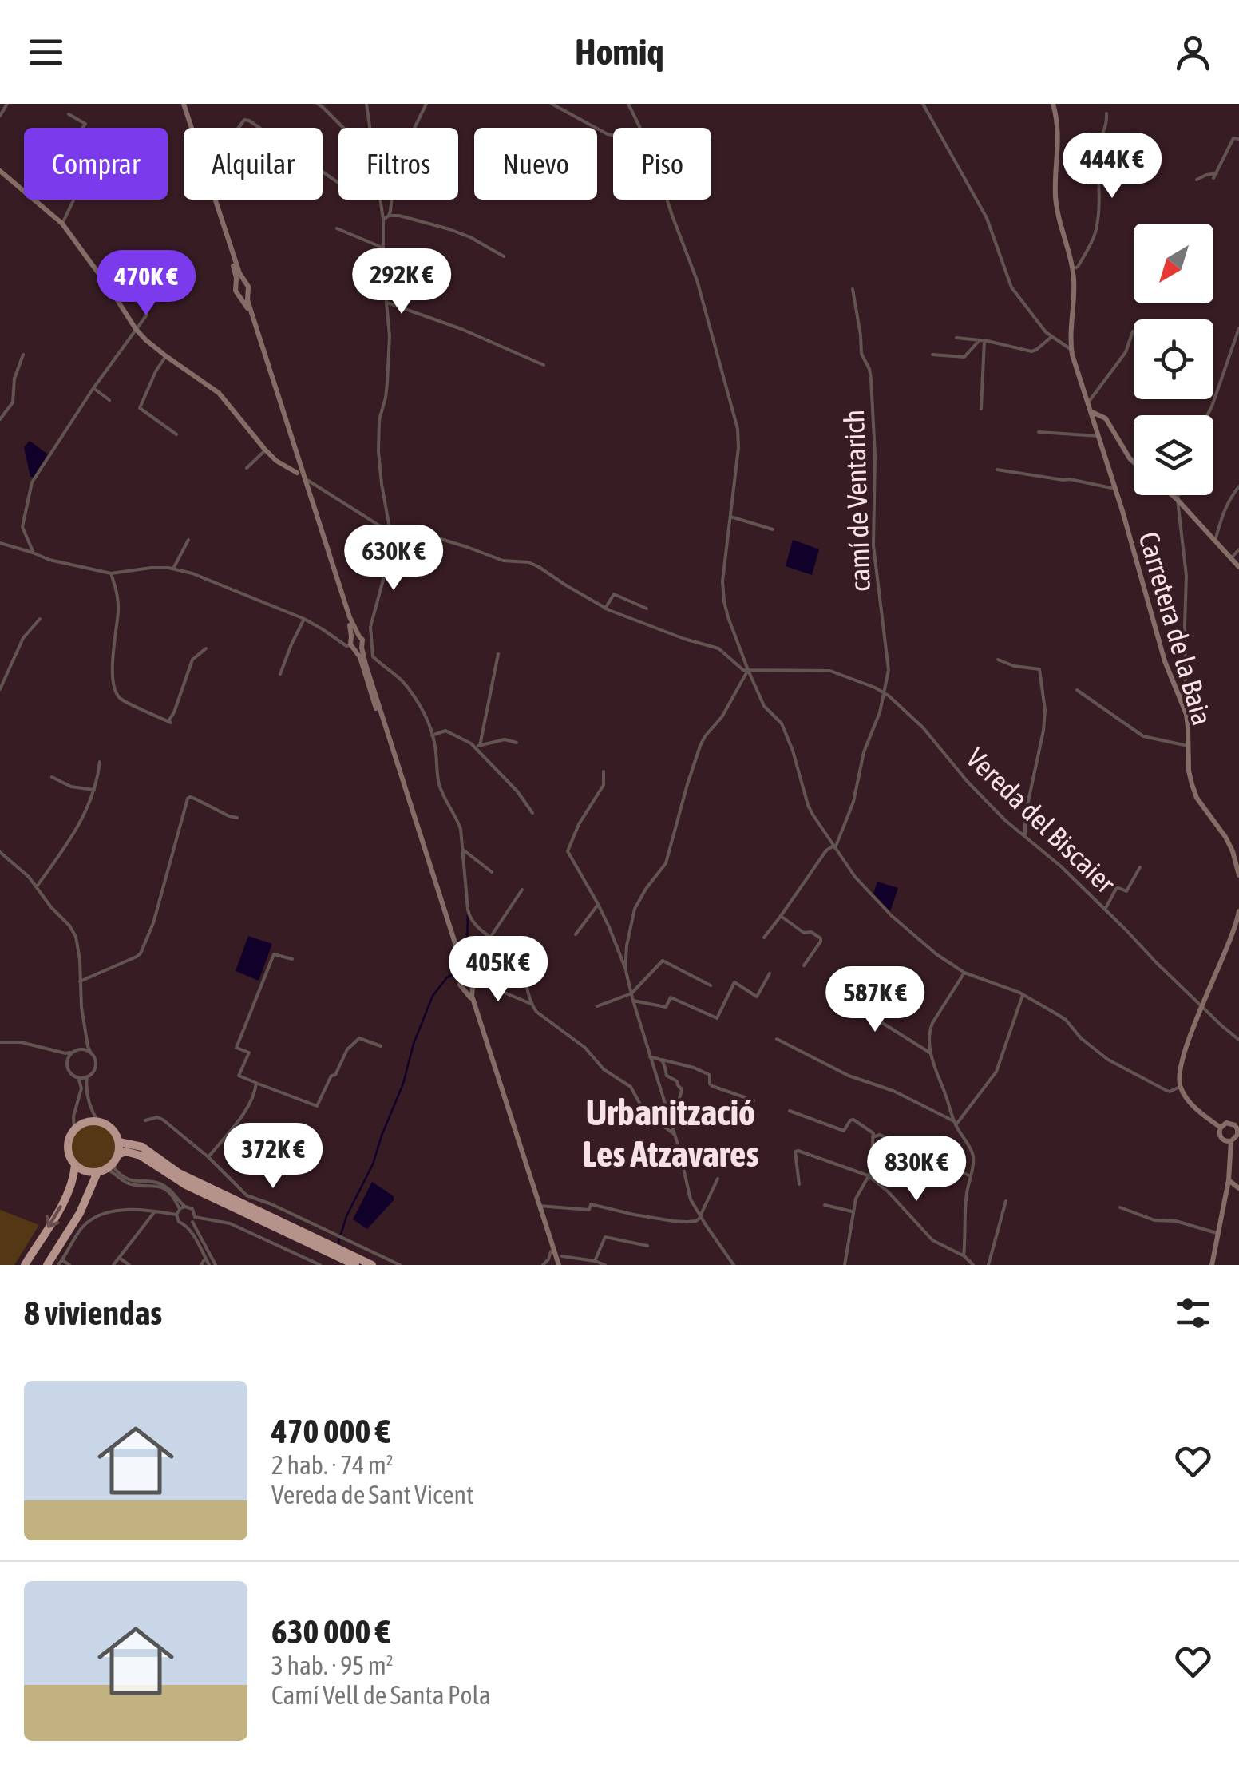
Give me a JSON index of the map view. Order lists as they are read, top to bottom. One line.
{"streets":{"main road":["Carretera de la Baia"],"street":["camí de Ventarich","Vereda del Biscaier"]},"crossings":[["camí de Ventarich","Vereda del Biscaier"]],"districts":["Urbanització Les Atzavares"],"north":"bottom left","page":{"header":"Homiq","chip":["Comprar","Alquilar","Filtros","Nuevo","Piso"],"price":["444K €","292K €","470K €","630K €","405K €","587K €","372K €","830K €"],"heading":"8 viviendas","list":[{"name":"470 000 €","note":"2 hab. · 74 m² · Vereda de Sant Vicent"},{"name":"630 000 €","note":"3 hab. · 95 m² · Camí Vell de Santa Pola"}]}}
